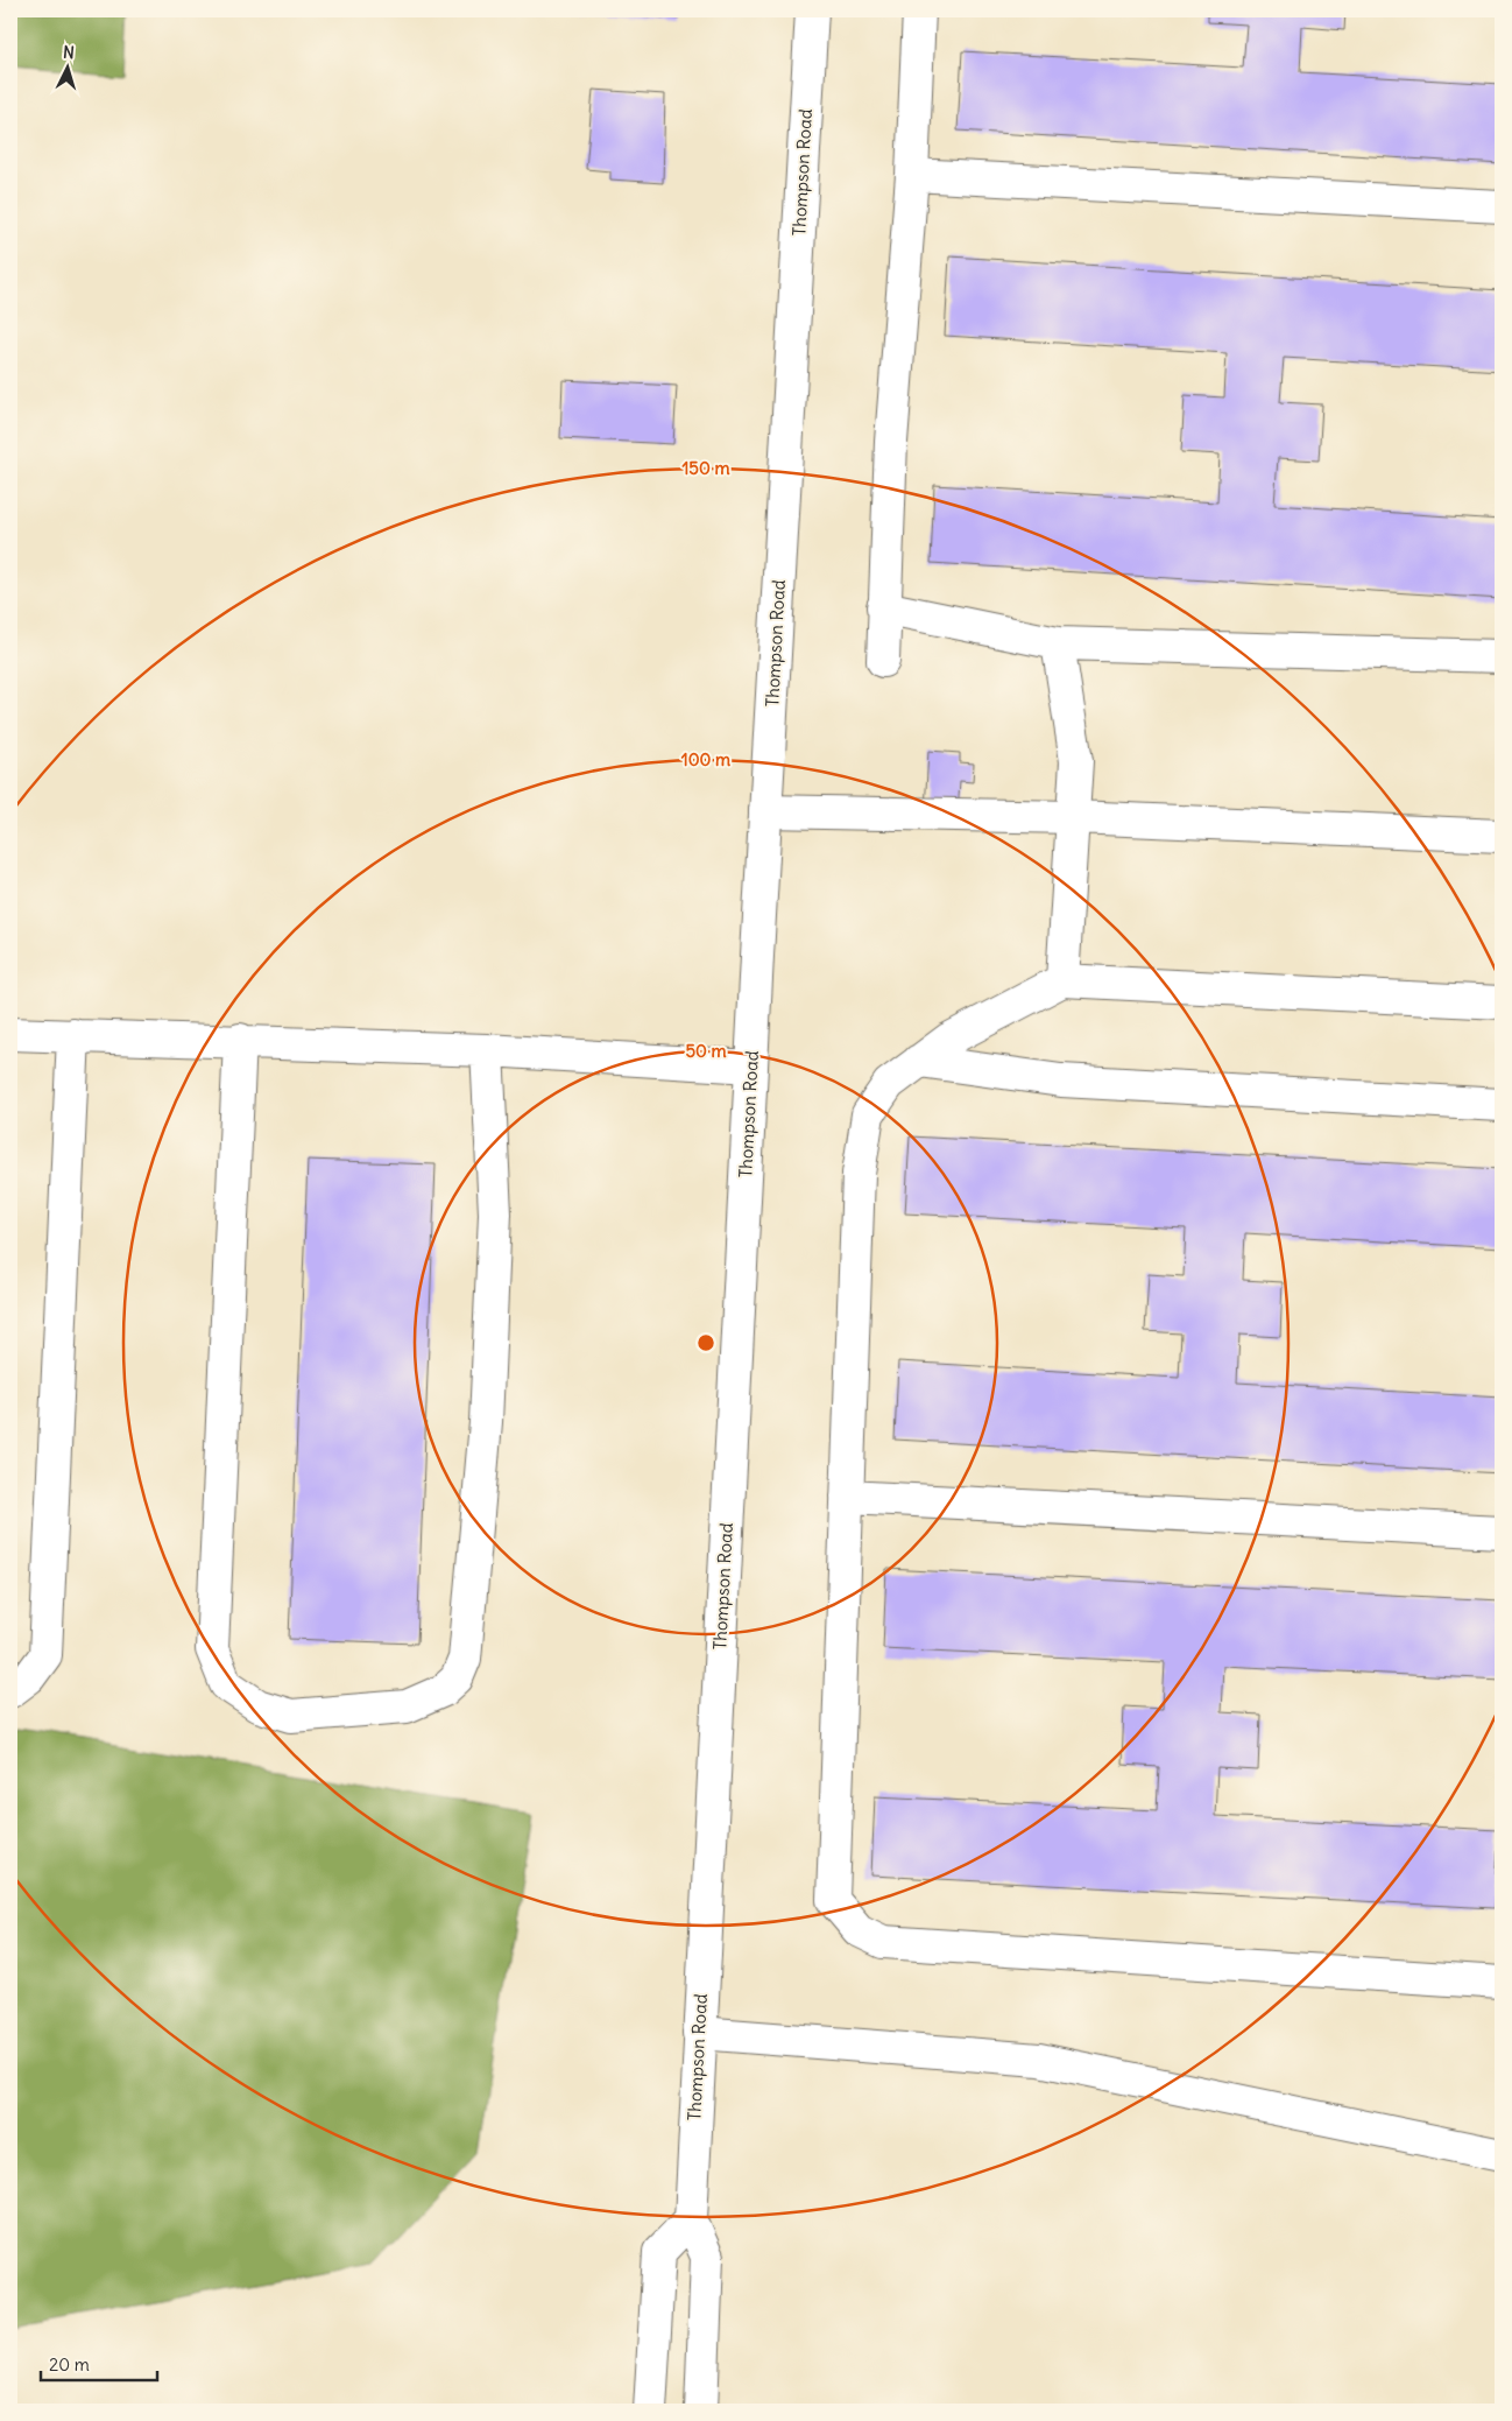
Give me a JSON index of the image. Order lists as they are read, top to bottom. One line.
{"streets":{"main road":["Thompson Road"]},"scale_bar":"20 m","north":"top","rings":["150 m","100 m","50 m"]}
